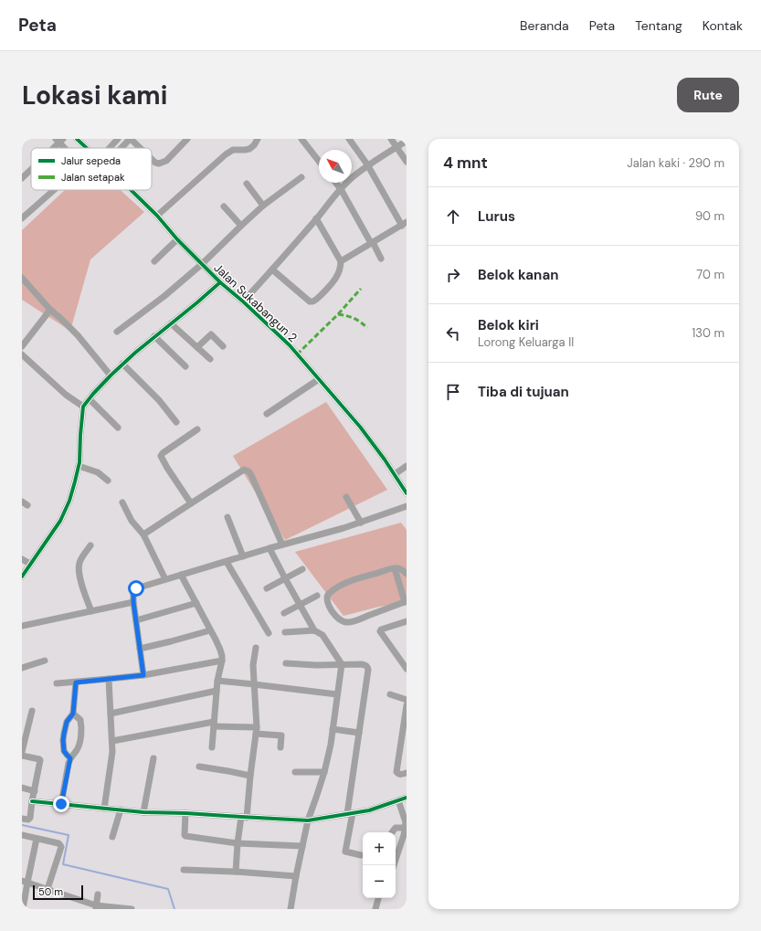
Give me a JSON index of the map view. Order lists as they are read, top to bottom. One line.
{"streets":{"street":["Jalan Sukabangun 2"]},"legend":["Jalur sepeda","Jalan setapak"],"scale_bar":"50 m","north":"top left","page":{"header":"Peta","nav":["Beranda","Peta","Tentang","Kontak"],"buttons":"Rute","title":"Lokasi kami","heading":["4 mnt","Jalan kaki · 290 m"],"list":[["Lurus","90 m"],["Belok kanan","70 m"],["Belok kiri","Lorong Keluarga II","130 m"],"Tiba di tujuan"],"map_buttons":["+","−"],"scale":"50 m"}}
